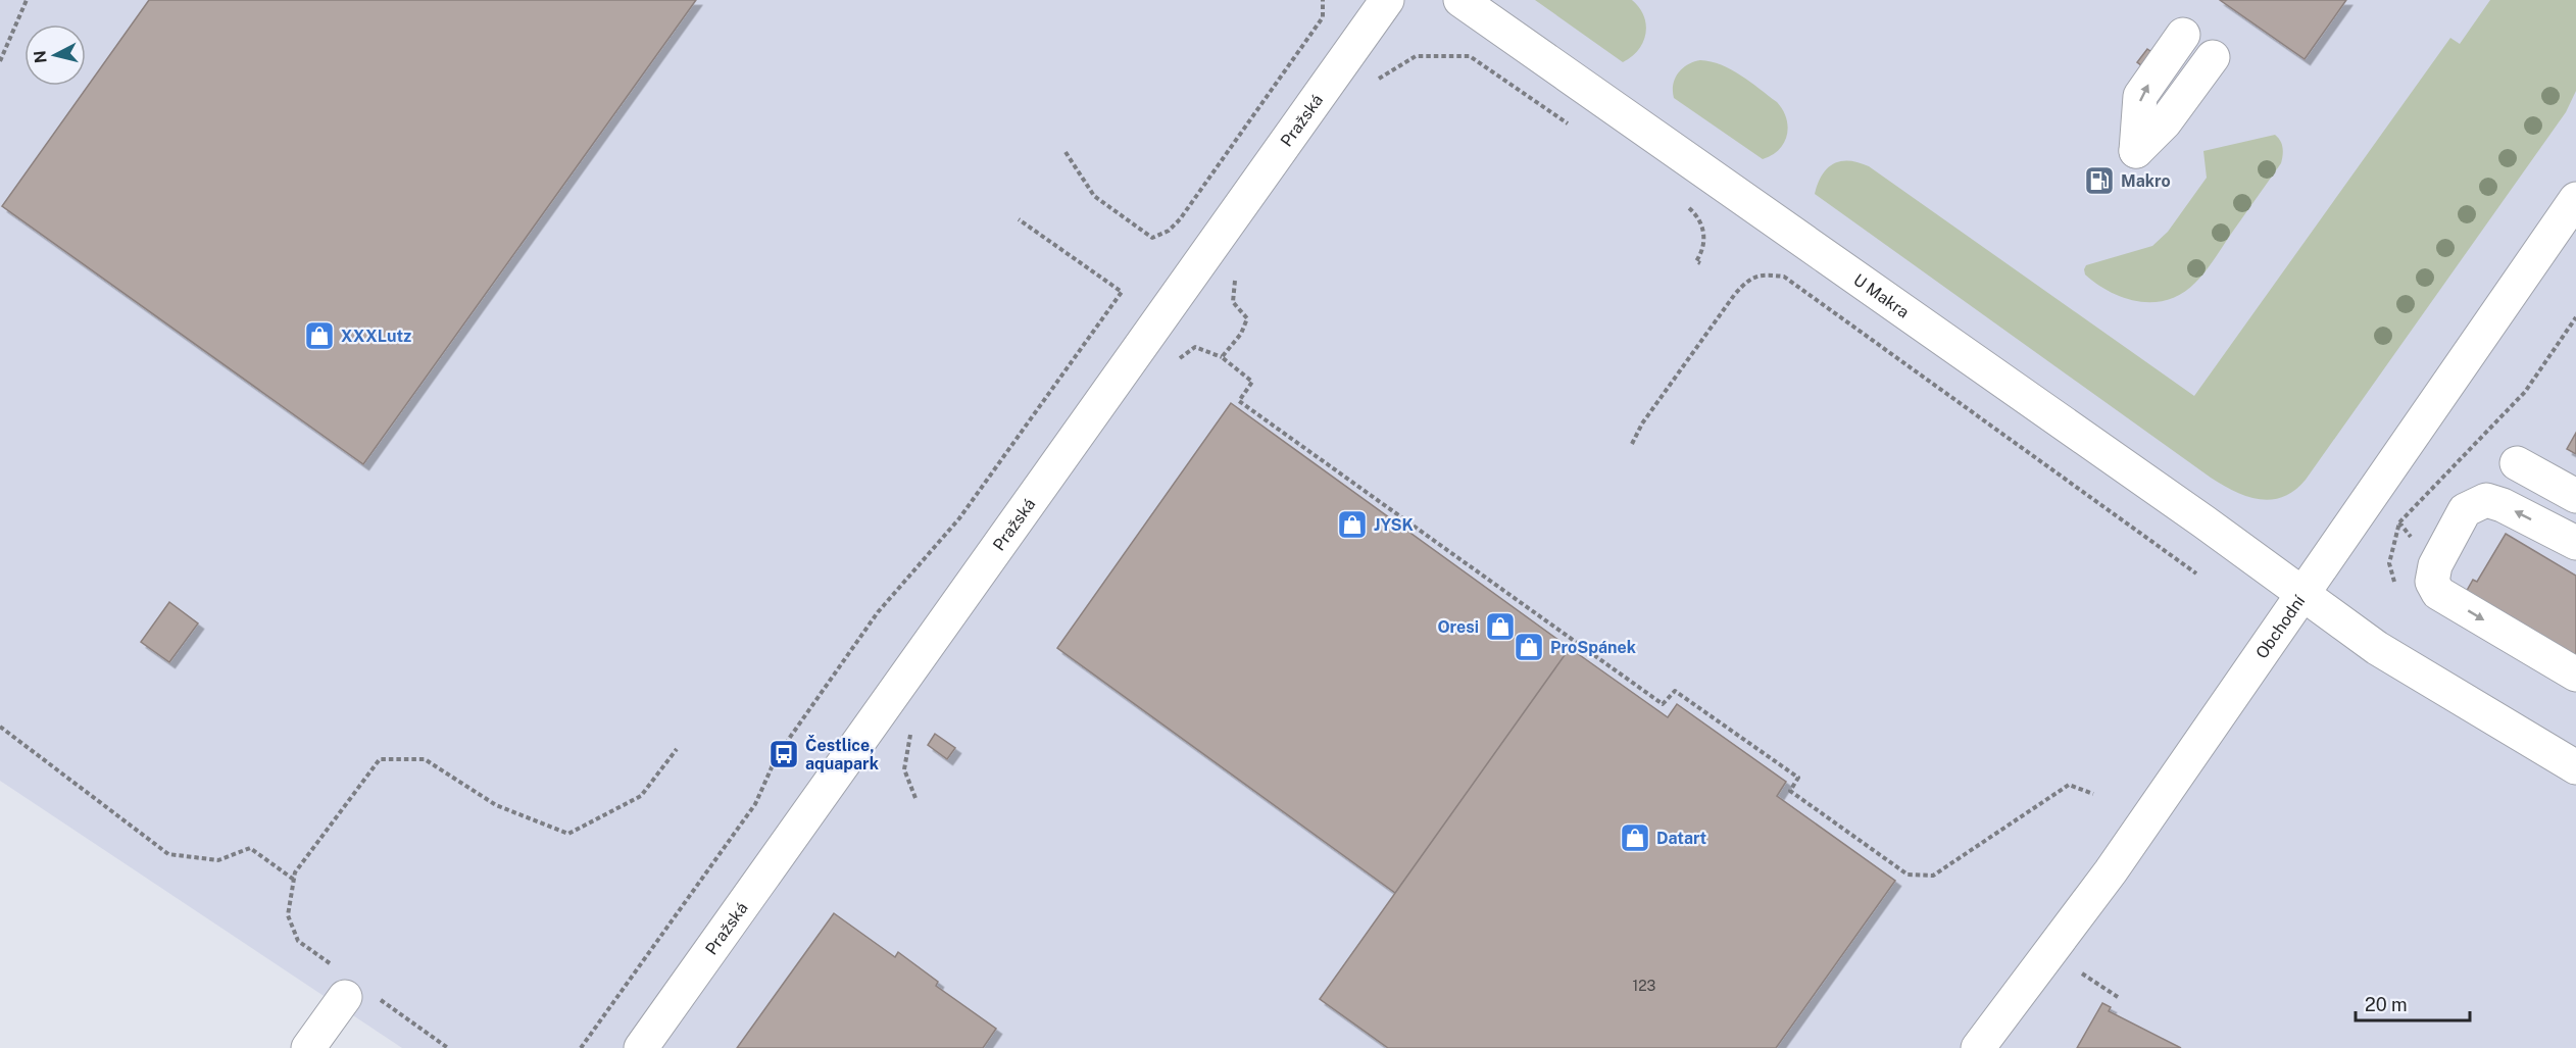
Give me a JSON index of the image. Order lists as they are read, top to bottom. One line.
{"streets":{"street":["Pražská","U Makra","Obchodní"]},"crossings":[["U Makra","Obchodní"]],"places":{"fuel station":["Makro"],"shop":["XXXLutz","JYSK","Oresi","ProSpánek","Datart"],"bus stop":["Čestlice, aquapark"]},"house_numbers":["123"],"scale_bar":"20 m","north":"left"}
